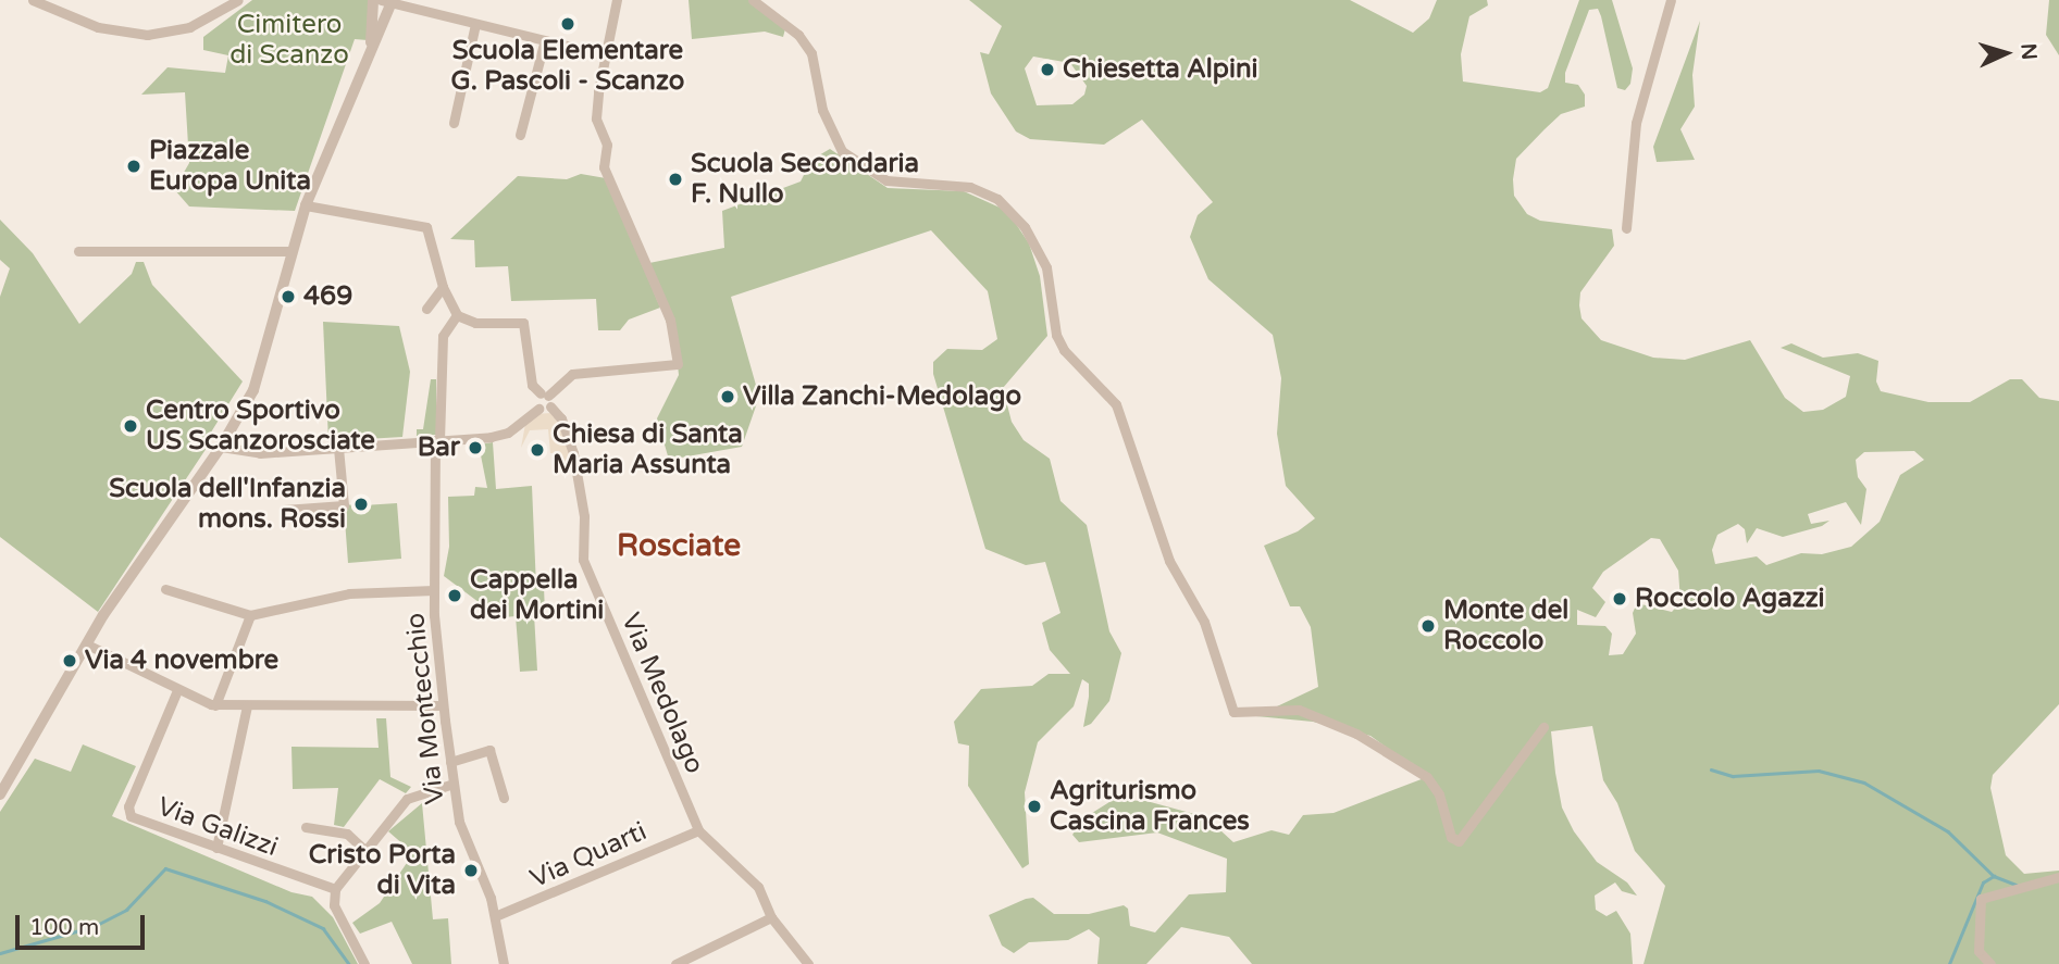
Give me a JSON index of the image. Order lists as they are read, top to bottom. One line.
{"streets":{"street":["Via Medolago","Via Montecchio","Via Galizzi","Via Quarti"]},"crossings":[["Via Medolago","Via Quarti"],["Via Montecchio","Via Quarti"]],"districts":["Rosciate"],"parks":["Cimitero di Scanzo"],"places":["Scuola Elementare G. Pascoli - Scanzo","Chiesetta Alpini","Piazzale Europa Unita","Scuola Secondaria F. Nullo","469","Villa Zanchi-Medolago","Centro Sportivo US Scanzorosciate","Bar","Chiesa di Santa Maria Assunta","Scuola dell'Infanzia mons. Rossi","Cappella dei Mortini","Roccolo Agazzi","Monte del Roccolo","Via 4 novembre","Agriturismo Cascina Frances","Cristo Porta di Vita"],"scale_bar":"100 m","north":"right"}
